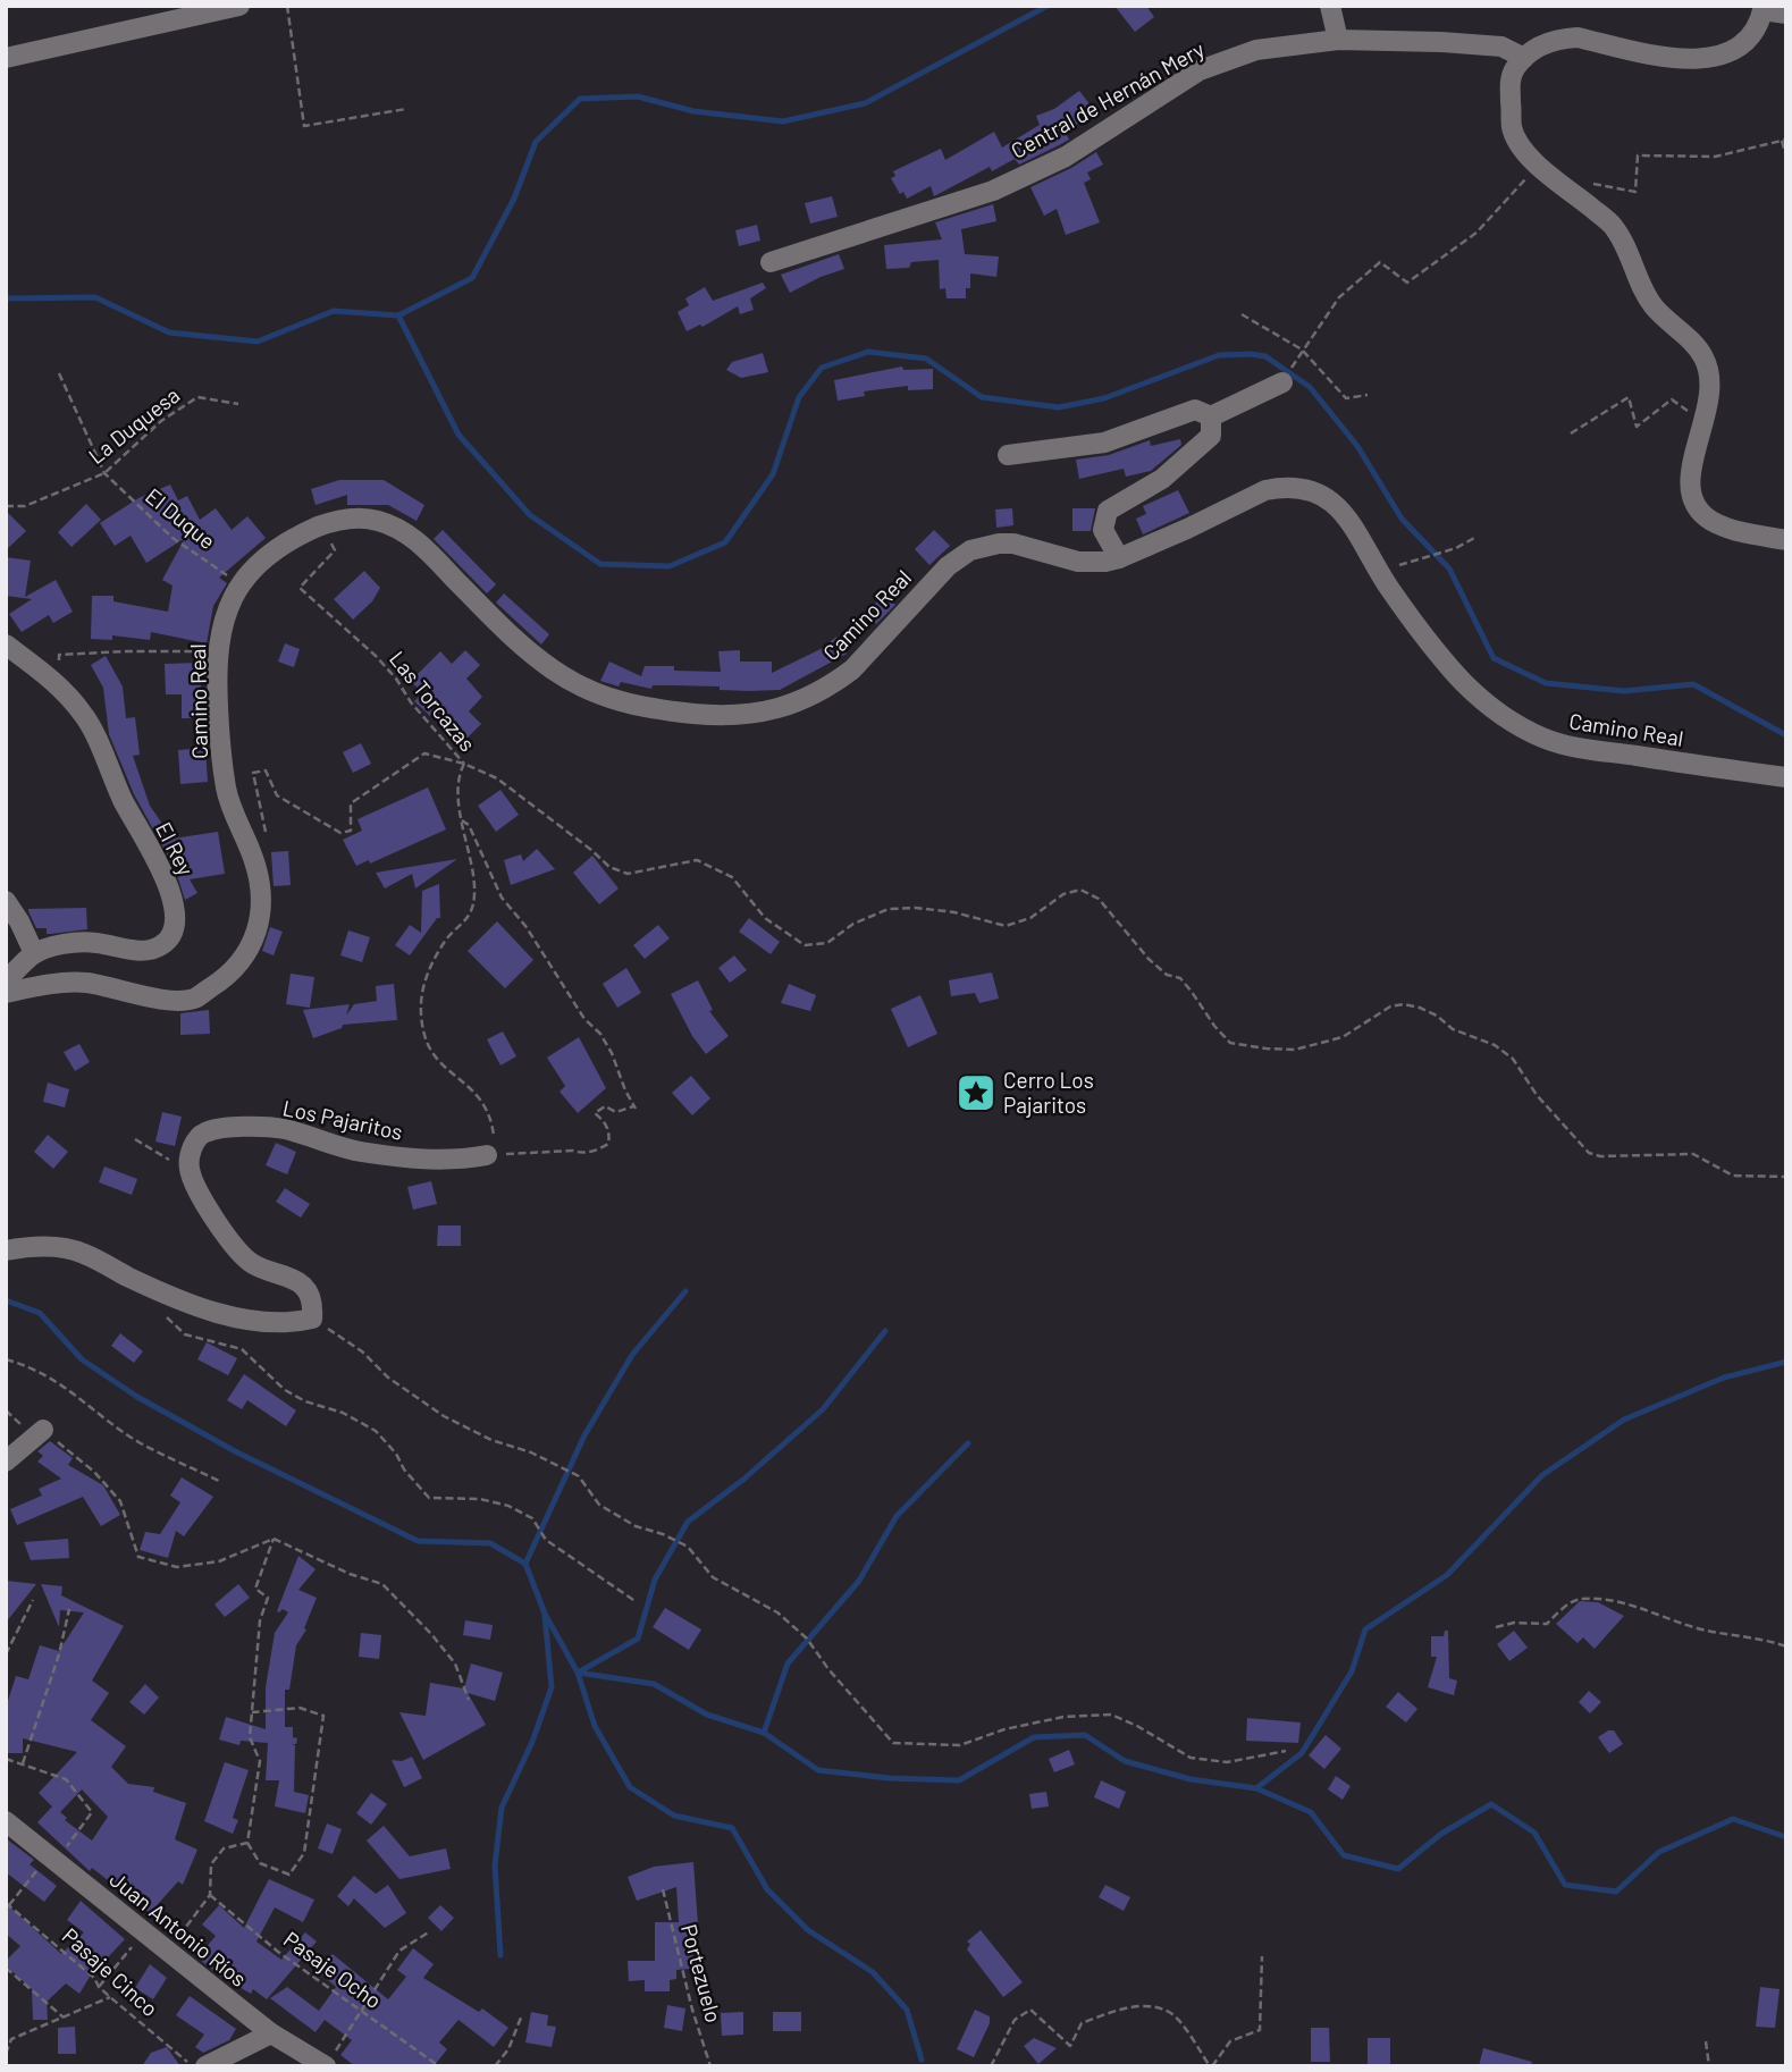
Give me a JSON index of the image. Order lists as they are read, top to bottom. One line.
{"streets":{"street":["Central de Hernán Mery","Camino Real","El Rey","Los Pajaritos","Juan Antonio Ríos"],"path":["La Duquesa","El Duque","Las Torcazas","Pasaje Ocho","Pasaje Cinco","Portezuelo"]},"crossings":[["La Duquesa","El Duque"],["El Duque","Camino Real"],["Camino Real","Las Torcazas"],["Las Torcazas","Los Pajaritos"]],"places":{"place":["Cerro Los Pajaritos"]}}
